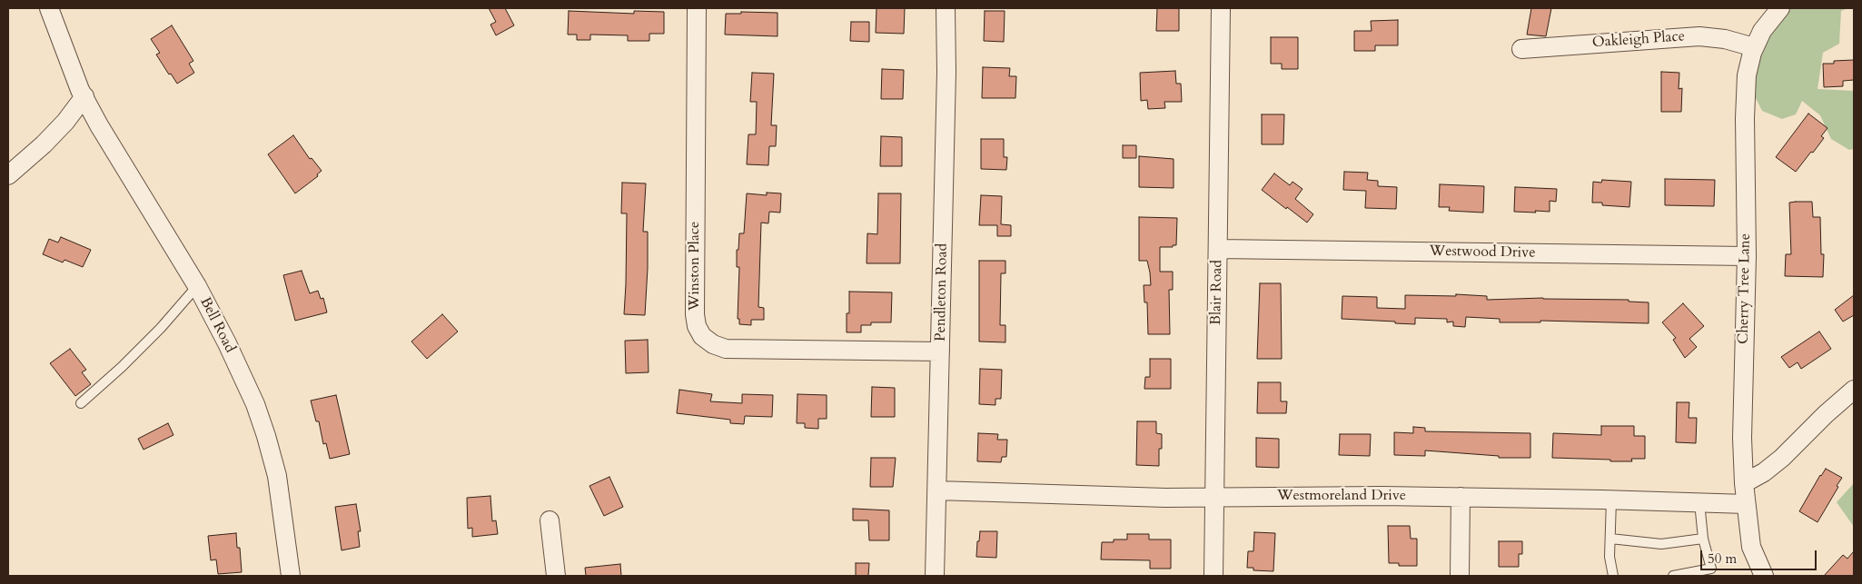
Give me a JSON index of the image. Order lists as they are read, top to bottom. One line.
{"streets":{"street":["Oakleigh Place","Westwood Drive","Winston Place","Cherry Tree Lane","Pendleton Road","Blair Road","Bell Road","Westmoreland Drive"]},"crossings":[["Oakleigh Place","Cherry Tree Lane"],["Westwood Drive","Cherry Tree Lane"],["Westwood Drive","Blair Road"],["Winston Place","Pendleton Road"],["Cherry Tree Lane","Westmoreland Drive"],["Pendleton Road","Westmoreland Drive"],["Blair Road","Westmoreland Drive"]],"scale_bar":"50 m"}
